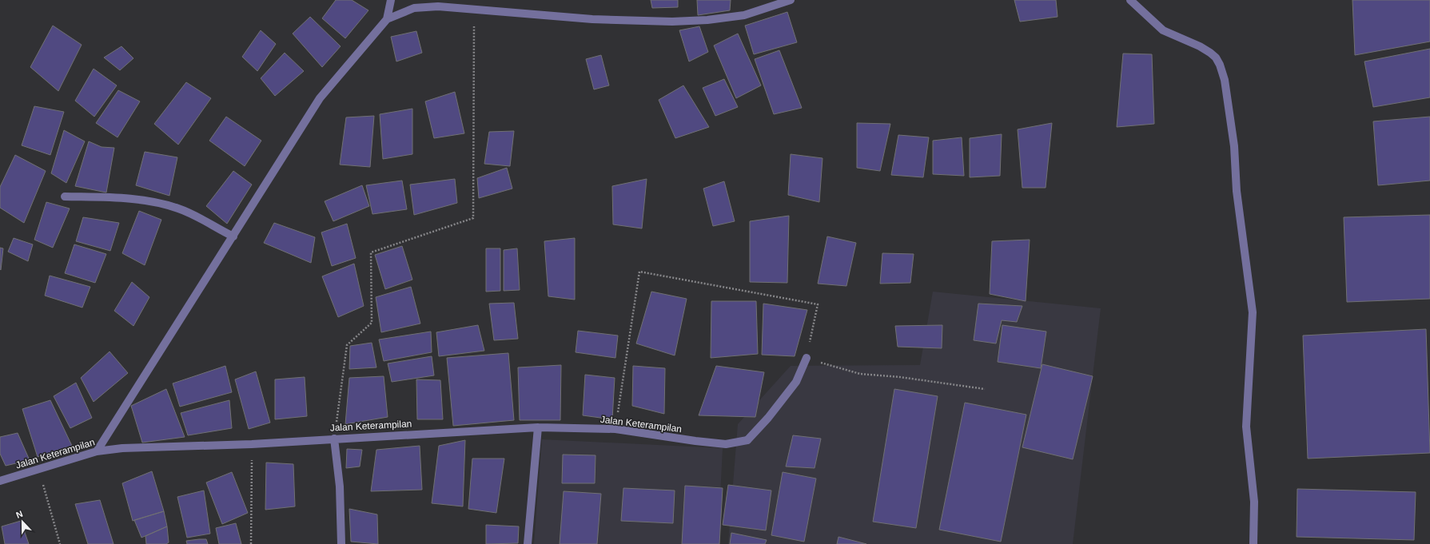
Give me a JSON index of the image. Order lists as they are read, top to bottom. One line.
{"streets":{"street":["Jalan Keterampilan"]},"north":"top"}
